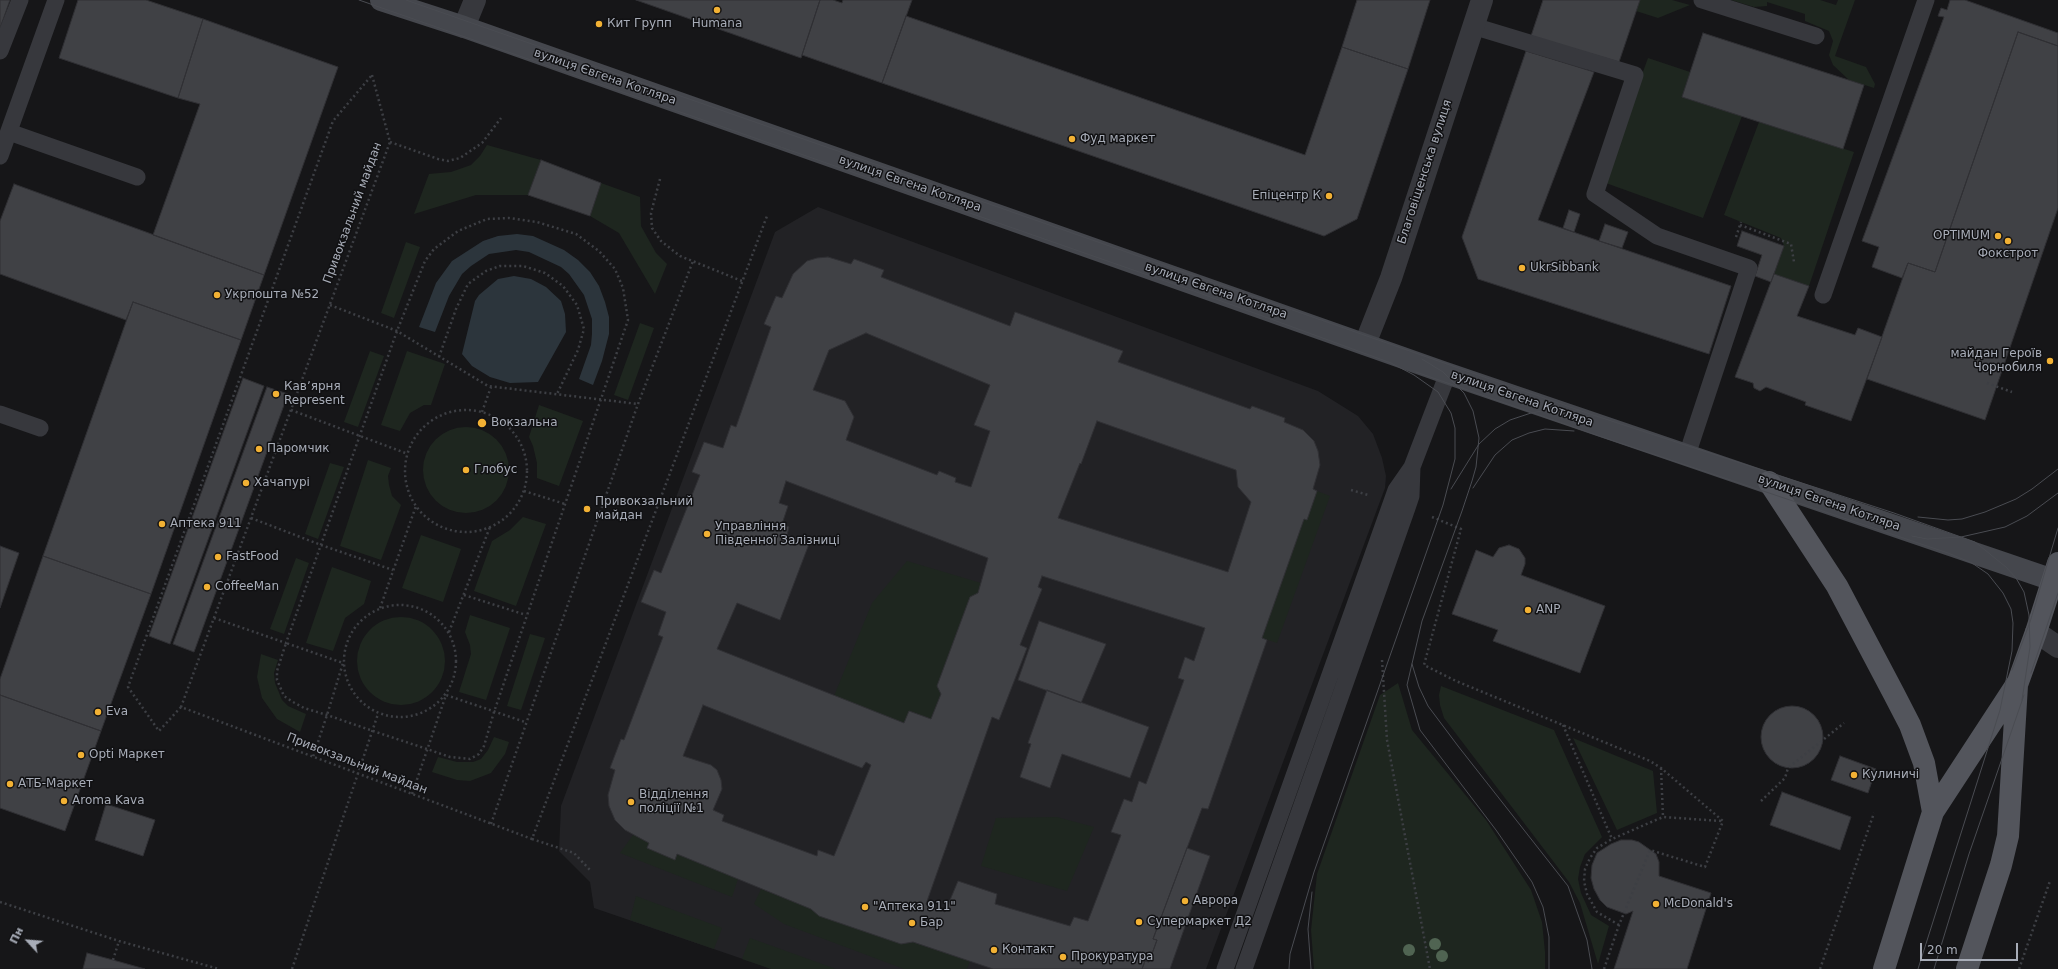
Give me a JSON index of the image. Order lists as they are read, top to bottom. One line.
{"streets":{"main road":["вулиця Євгена Котляра"],"street":["Благовіщенська вулиця"],"path":["Привокзальний майдан"]},"crossings":[["вулиця Євгена Котляра","Благовіщенська вулиця"]],"places":["Humana","Кит Групп","Фуд маркет","Епіцентр К","OPTIMUM","Фокстрот","UkrSibbank","Укрпошта №52","майдан Героїв Чорнобиля","Кавʼярня Represent","Вокзальна","Паромчик","Глобус","Хачапурі","Привокзальний майдан","Аптека 911","Управління Південної Залізниці","FastFood","CoffeeMan","ANP","Eva","Opti Маркет","Кулиничі","АТБ-Маркет","Aroma Kava","Відділення поліції №1","Аврора","McDonald's","\"Аптека 911\"","Супермаркет Д2","Бар","Контакт","Прокуратура"],"scale_bar":"20 m","north":"top left"}
